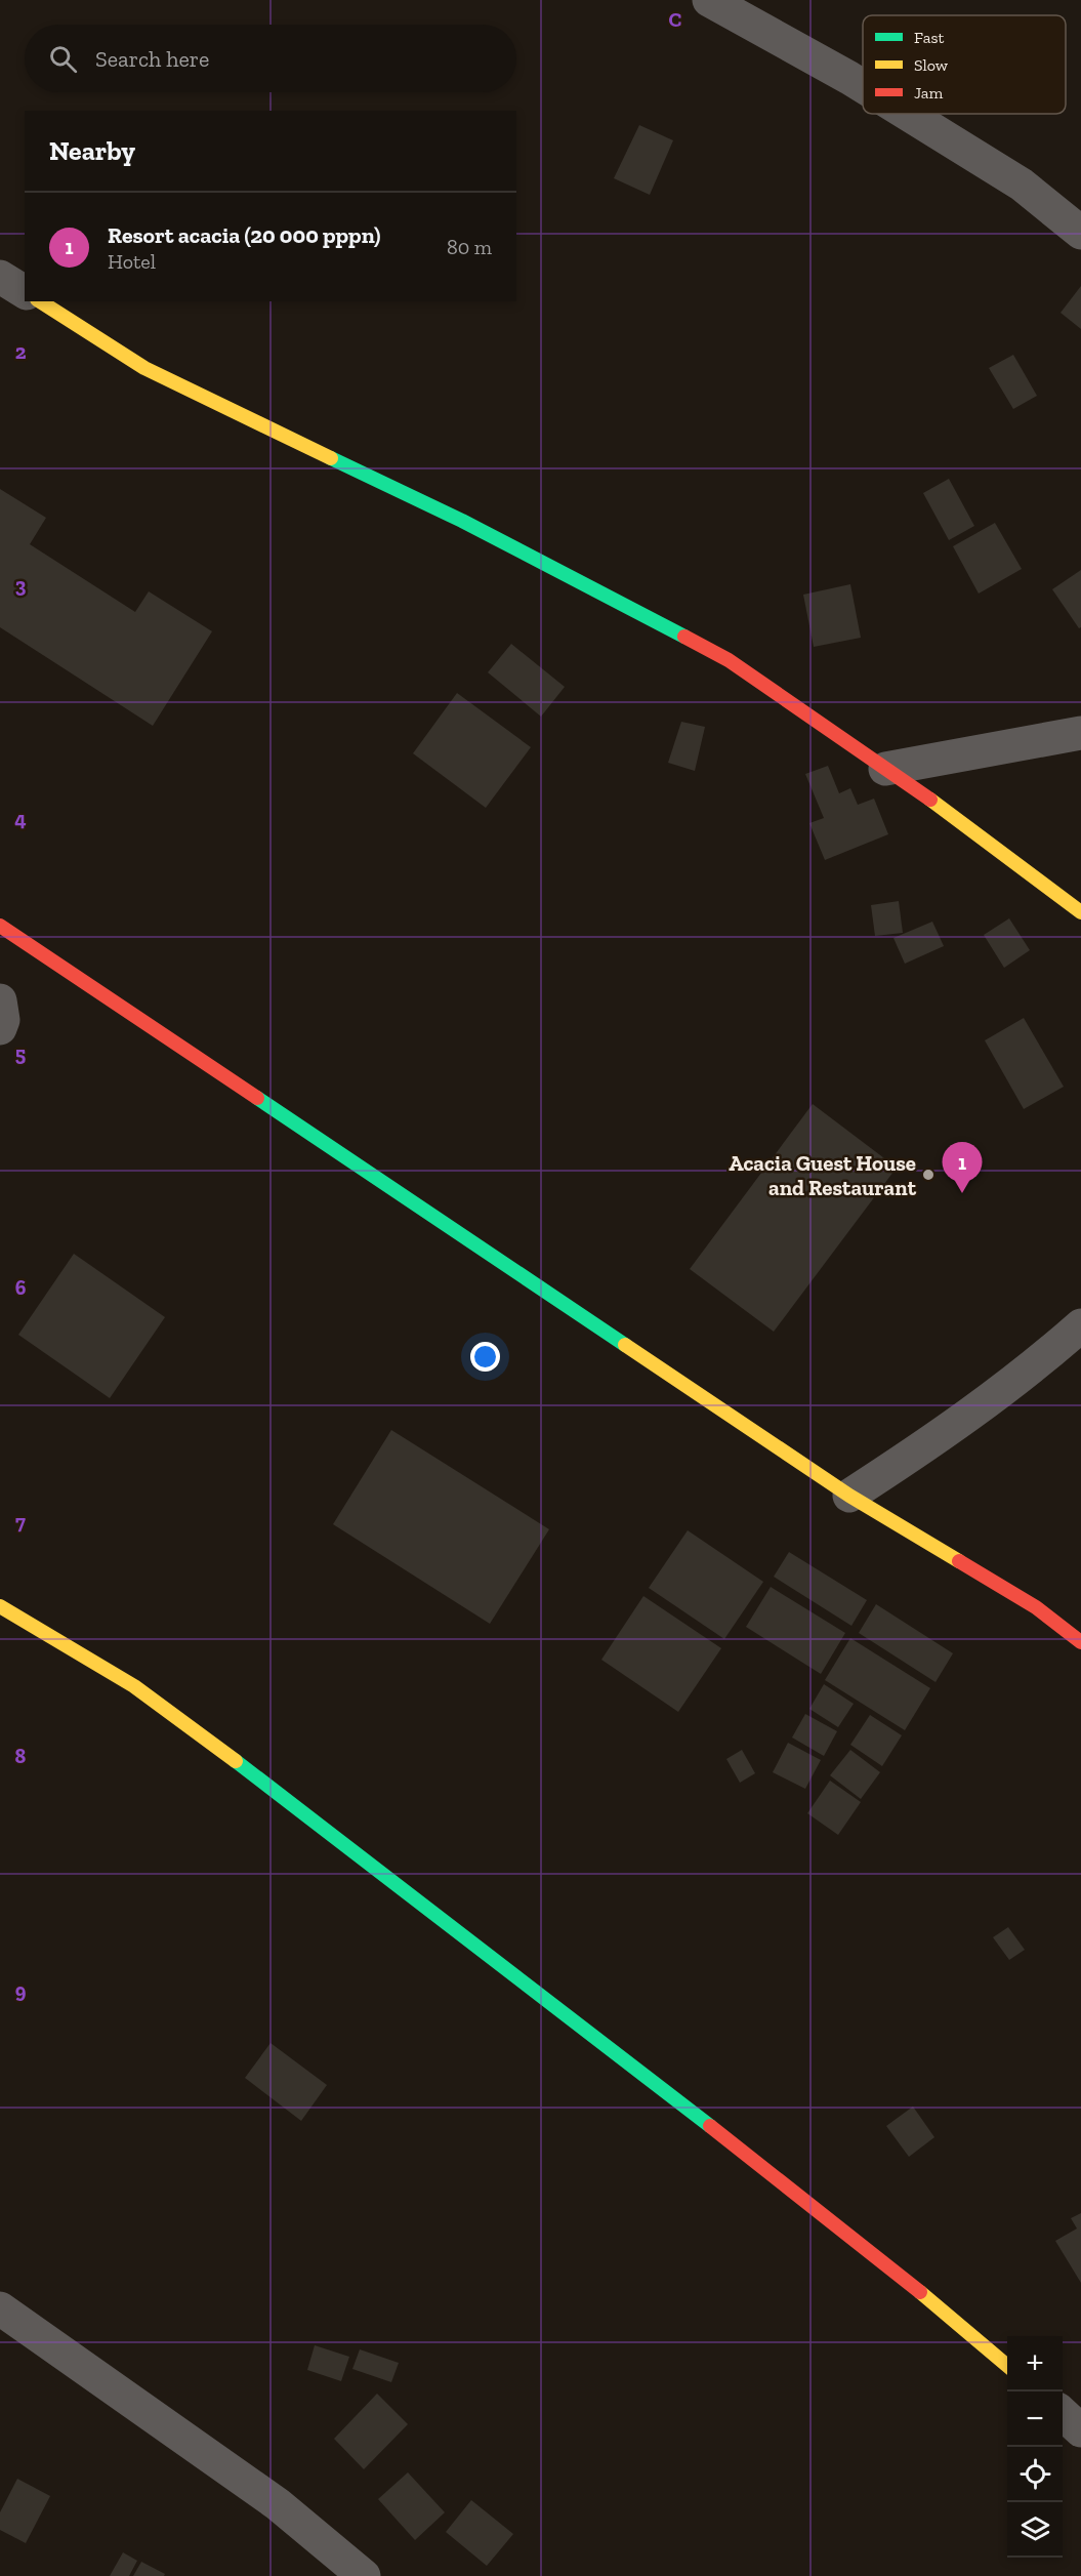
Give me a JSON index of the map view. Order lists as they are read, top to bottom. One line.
{"places":["Acacia Guest House and Restaurant"],"legend":["Fast","Slow","Jam"],"page":{"search":"Search here","heading":"Nearby","list":[{"mark":"1","name":"Resort acacia (20 000 pppn)","note":"Hotel","value":"80 m"}],"pins":"1","map_buttons":["+","−"]},"grid":{"columns":["C"],"rows":["2","3","4","5","6","7","8","9"]}}
